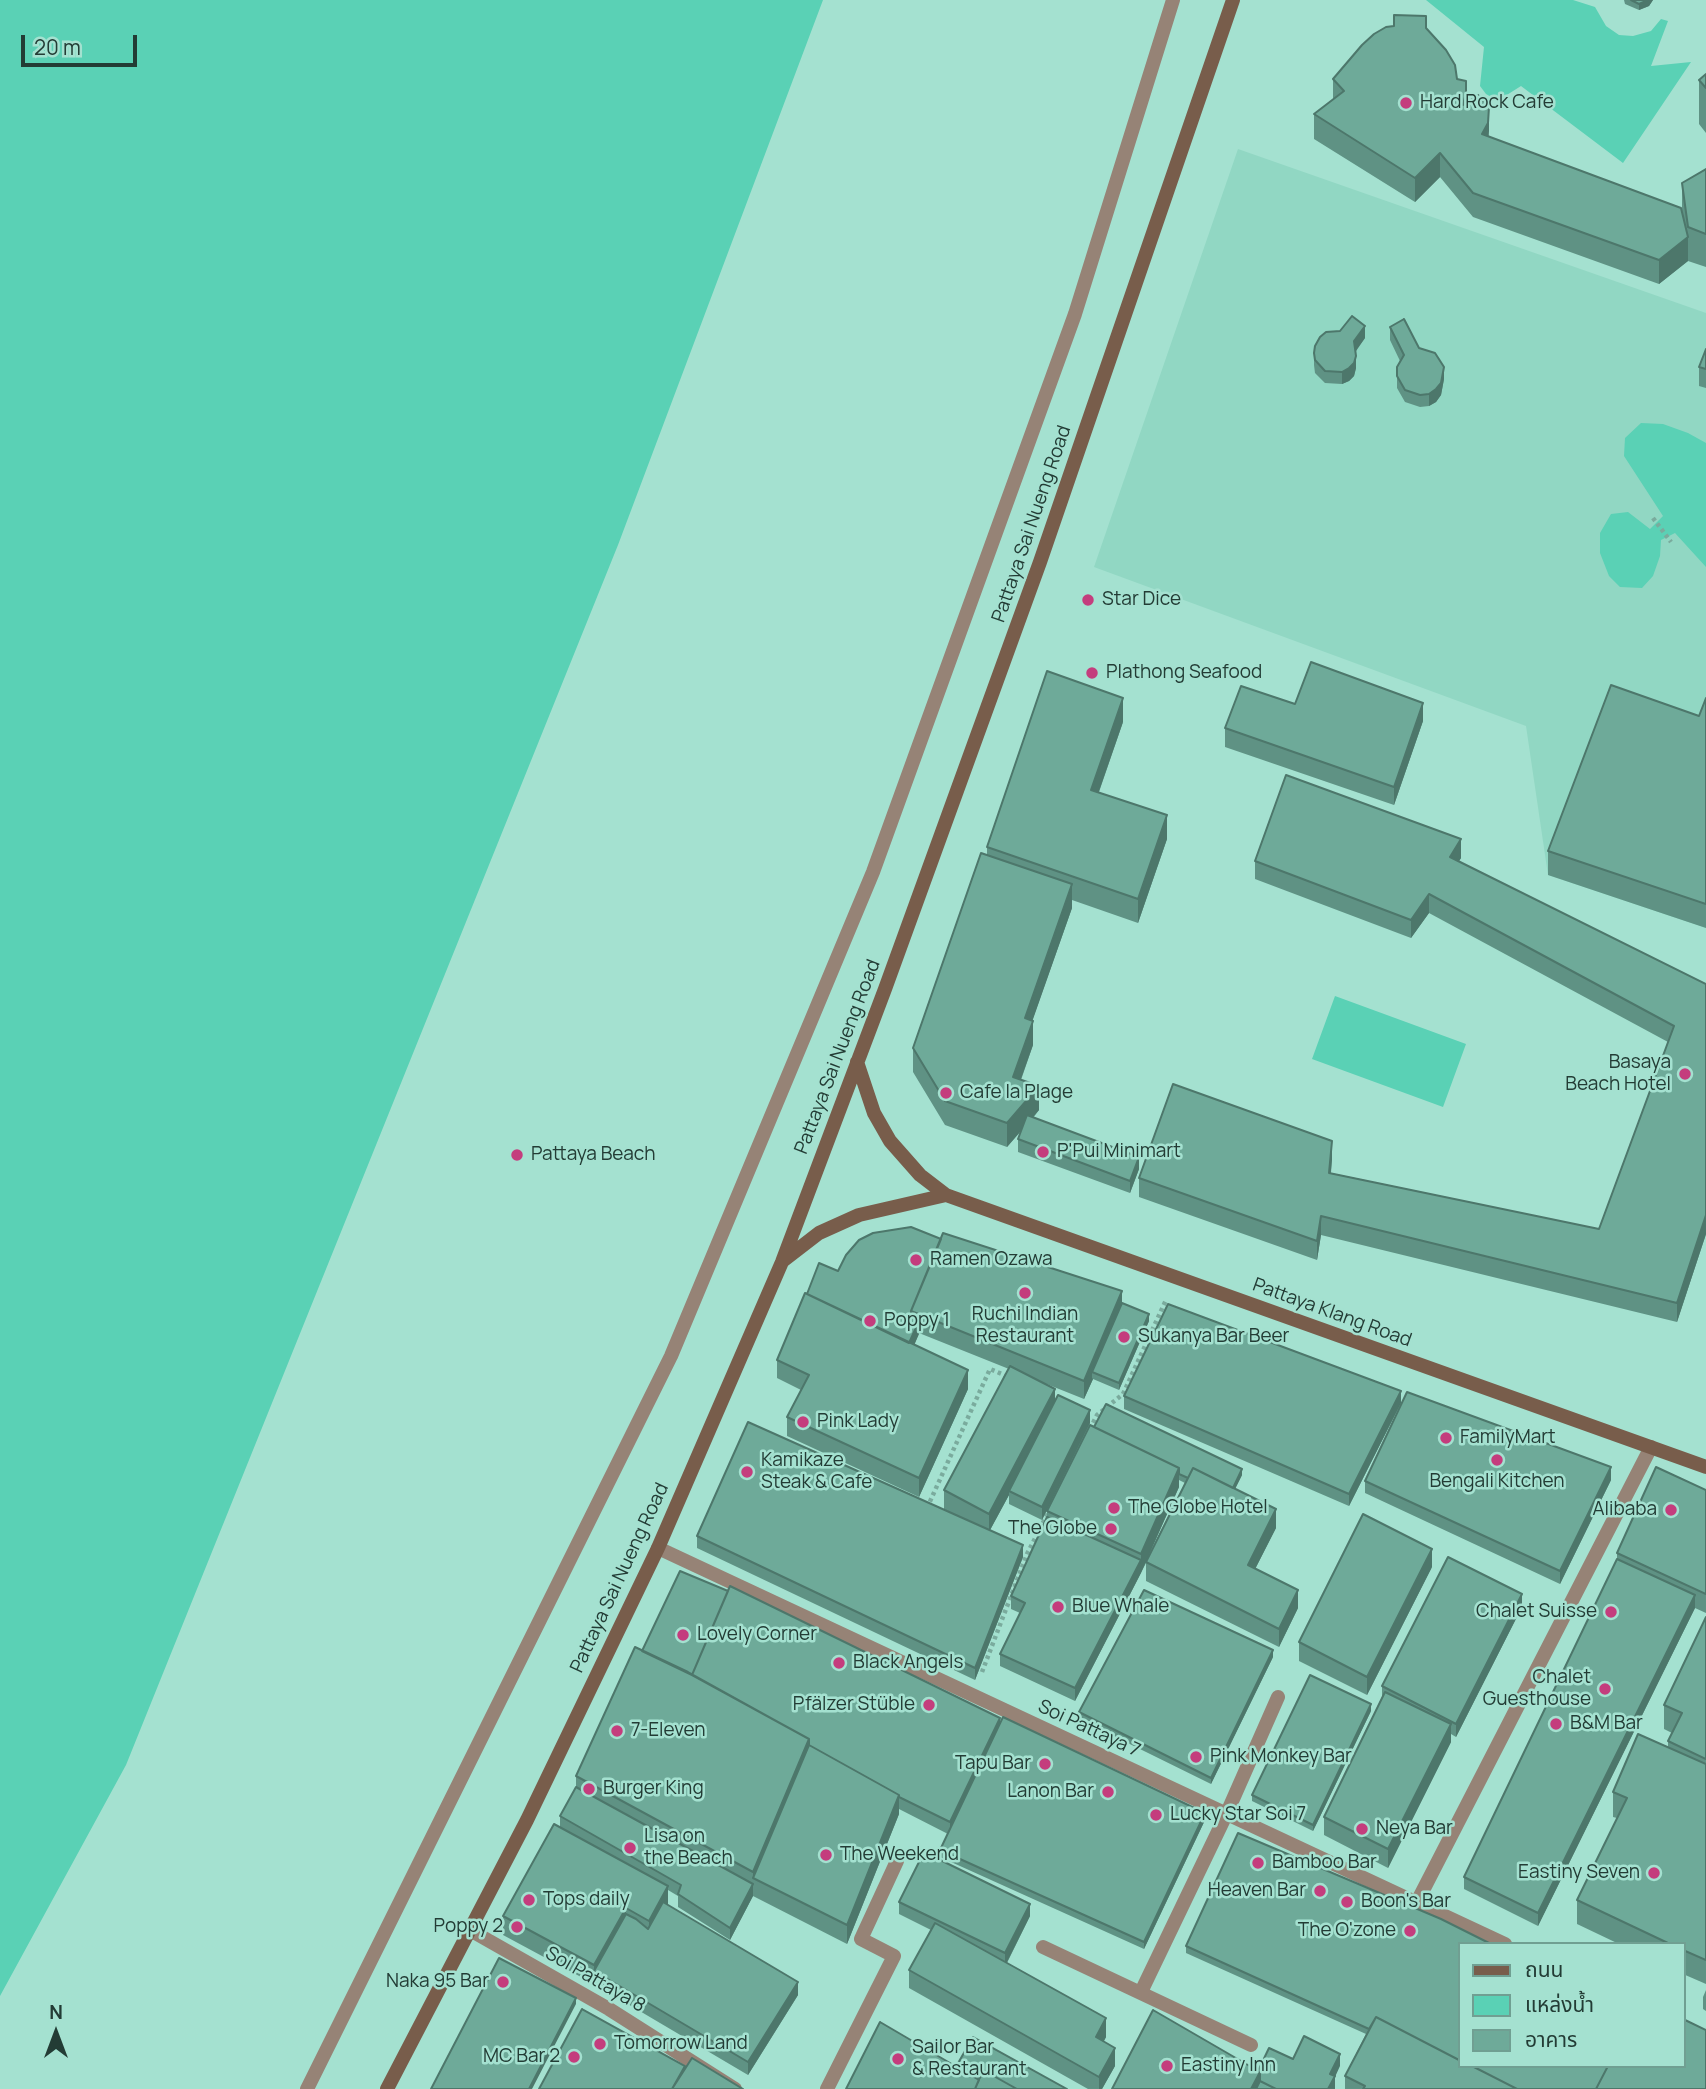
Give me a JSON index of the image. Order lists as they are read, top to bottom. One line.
{"streets":{"main road":["Pattaya Sai Nueng Road","Pattaya Klang Road"],"street":["Soi Pattaya 7","Soi Pattaya 8"]},"crossings":[["Pattaya Sai Nueng Road","Pattaya Klang Road"],["Pattaya Sai Nueng Road","Soi Pattaya 7"],["Pattaya Sai Nueng Road","Soi Pattaya 8"]],"places":["Hard Rock Cafe","Star Dice","Plathong Seafood","Basaya Beach Hotel","Cafe la Plage","P'Pui Minimart","Pattaya Beach","Ramen Ozawa","Ruchi Indian Restaurant","Poppy 1","Sukanya Bar Beer","Pink Lady","FamilyMart","Bengali Kitchen","Kamikaze Steak & Cafe","The Globe Hotel","Alibaba","The Globe","Blue Whale","Chalet Suisse","Lovely Corner","Black Angels","Chalet Guesthouse","Pfälzer Stüble","B&M Bar","7-Eleven","Pink Monkey Bar","Tapu Bar","Burger King","Lanon Bar","Lucky Star Soi 7","Neya Bar","Lisa on the Beach","The Weekend","Bamboo Bar","Eastiny Seven","Heaven Bar","Tops daily","Boon's Bar","Poppy 2","The O'zone","Naka 95 Bar","Tomorrow Land","MC Bar 2","Sailor Bar & Restaurant","Eastiny Inn"],"legend":["ถนน","แหล่งน้ำ","อาคาร"],"scale_bar":"20 m","north":"top"}
